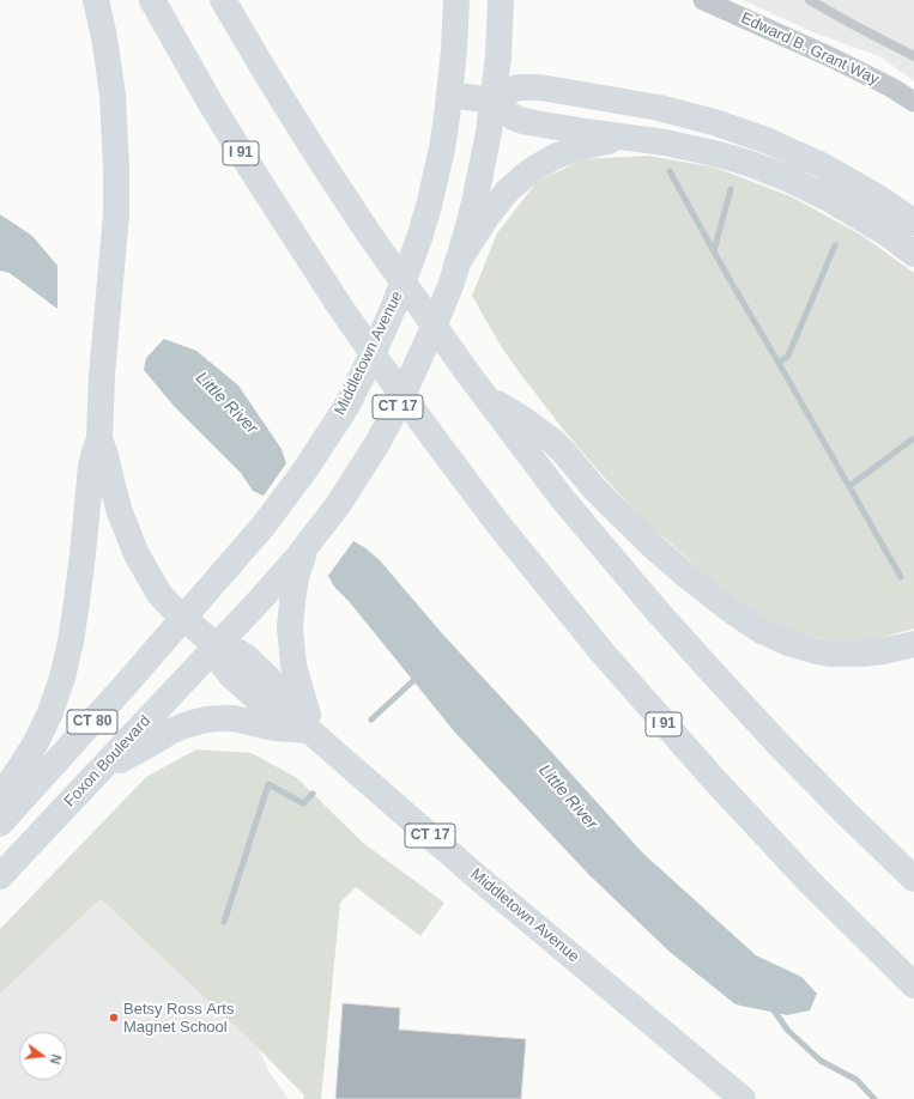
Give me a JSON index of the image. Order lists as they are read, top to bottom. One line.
{"streets":{"main road":["I 91","Middletown Avenue","CT 17","CT 80","Foxon Boulevard"],"street":["Edward B. Grant Way"]},"crossings":[["Middletown Avenue","CT 80"],["Middletown Avenue","Foxon Boulevard"],["CT 17","CT 80"],["CT 80","Foxon Boulevard"]],"water":["Little River"],"places":["Betsy Ross Arts Magnet School"],"north":"right"}
